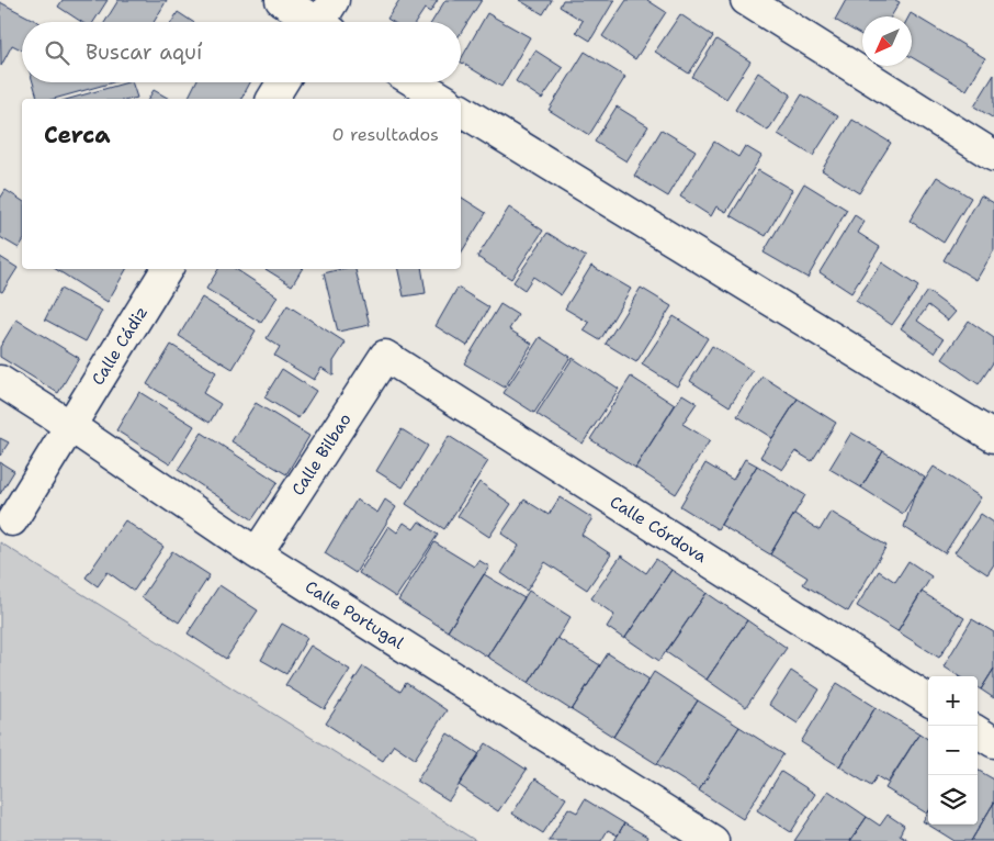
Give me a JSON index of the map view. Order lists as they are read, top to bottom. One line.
{"streets":{"street":["Calle Cádiz","Calle Bilbao","Calle Córdova","Calle Portugal"]},"crossings":[["Calle Cádiz","Calle Portugal"],["Calle Bilbao","Calle Córdova"],["Calle Bilbao","Calle Portugal"]],"north":"bottom left","page":{"search":"Buscar aquí","heading":["Cerca","0 resultados"],"map_buttons":["+","−"]}}
